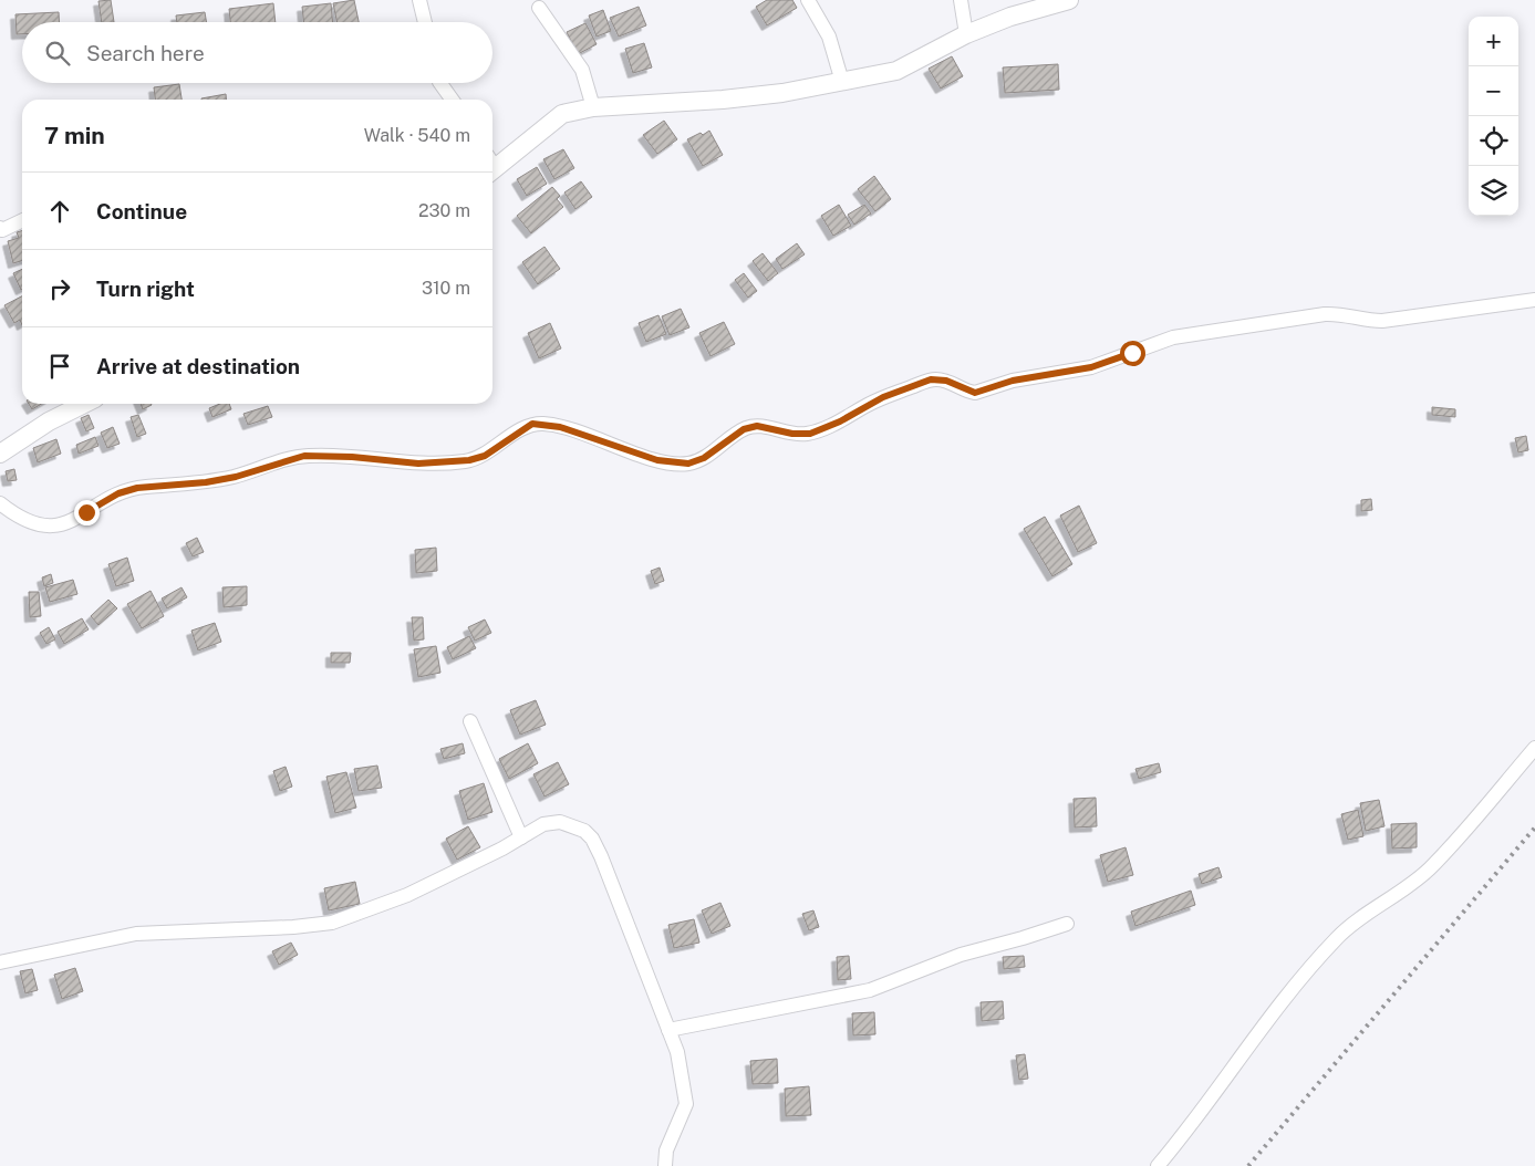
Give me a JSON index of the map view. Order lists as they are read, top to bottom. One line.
{"page":{"map_buttons":["+","−"],"search":"Search here","heading":["7 min","Walk · 540 m"],"list":[["Continue","230 m"],["Turn right","310 m"],"Arrive at destination"]}}
